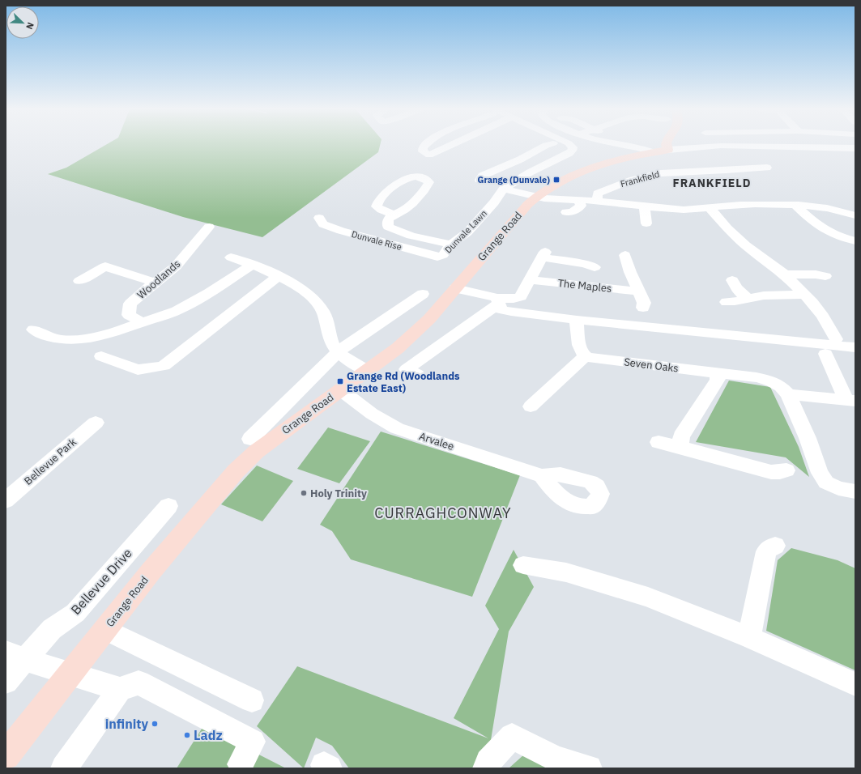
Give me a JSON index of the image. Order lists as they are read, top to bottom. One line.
{"streets":{"main road":["Grange Road"],"street":["Frankfield","Dunvale Lawn","Dunvale Rise","Woodlands","The Maples","Seven Oaks","Arvalee","Bellevue Park","Bellevue Drive"]},"crossings":[["Frankfield","Grange Road"],["Dunvale Lawn","Dunvale Rise"],["Grange Road","Arvalee"]],"districts":["FRANKFIELD","CURRAGHCONWAY"],"places":{"transit":["Grange (Dunvale)","Grange Rd (Woodlands Estate East)"],"other":["Holy Trinity","infinity","Ladz"]},"north":"bottom right"}
